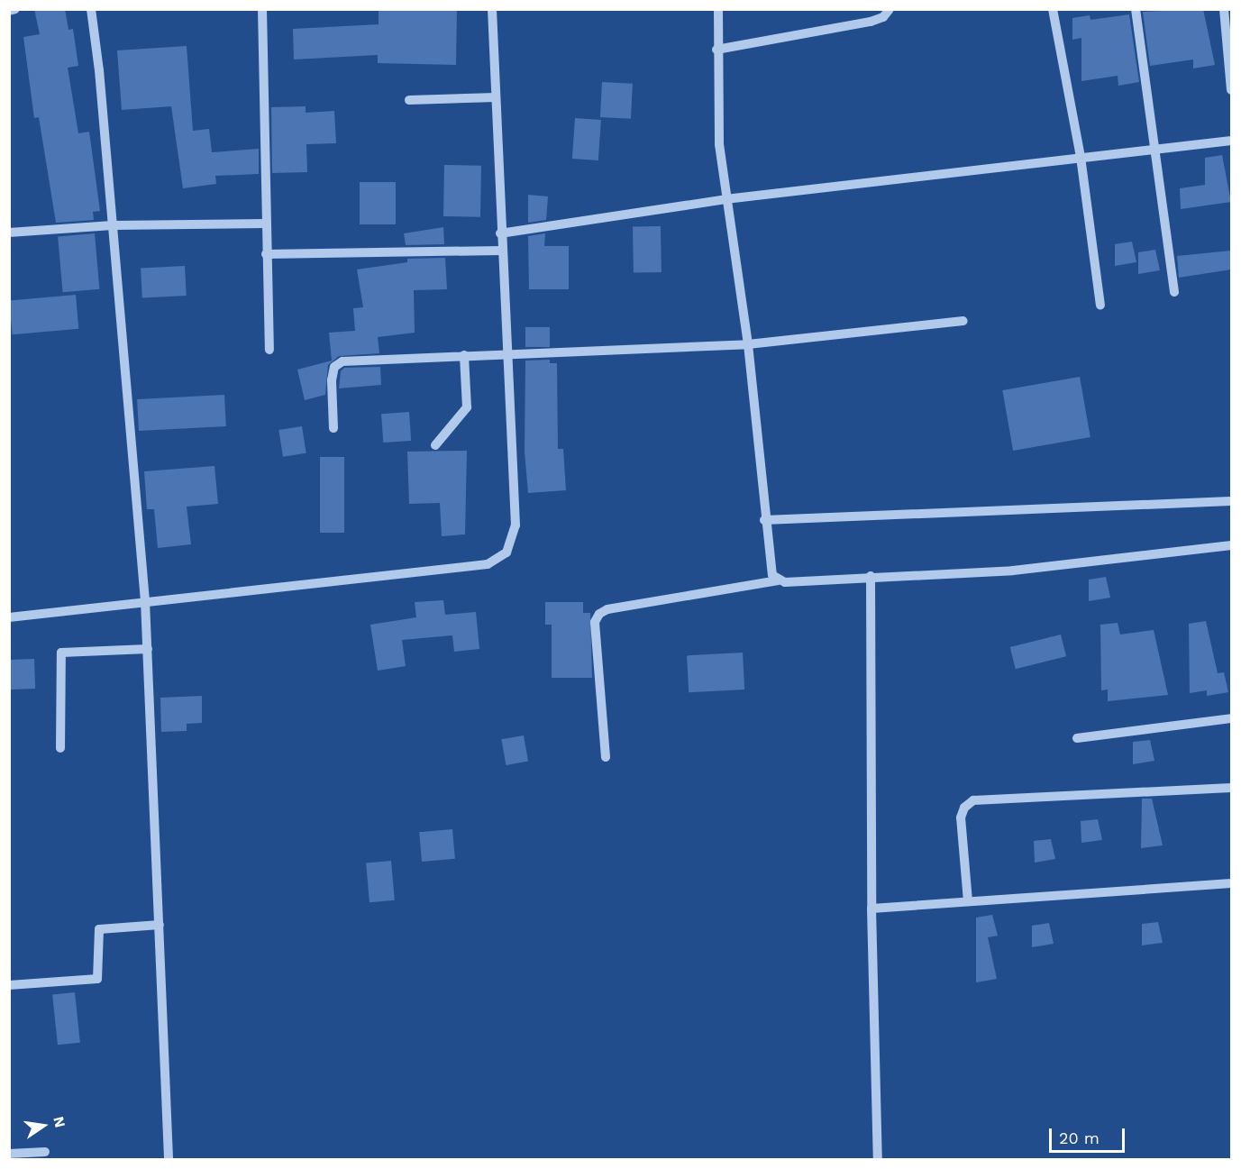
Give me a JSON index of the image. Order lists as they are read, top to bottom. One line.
{"scale_bar":"20 m","north":"right"}
